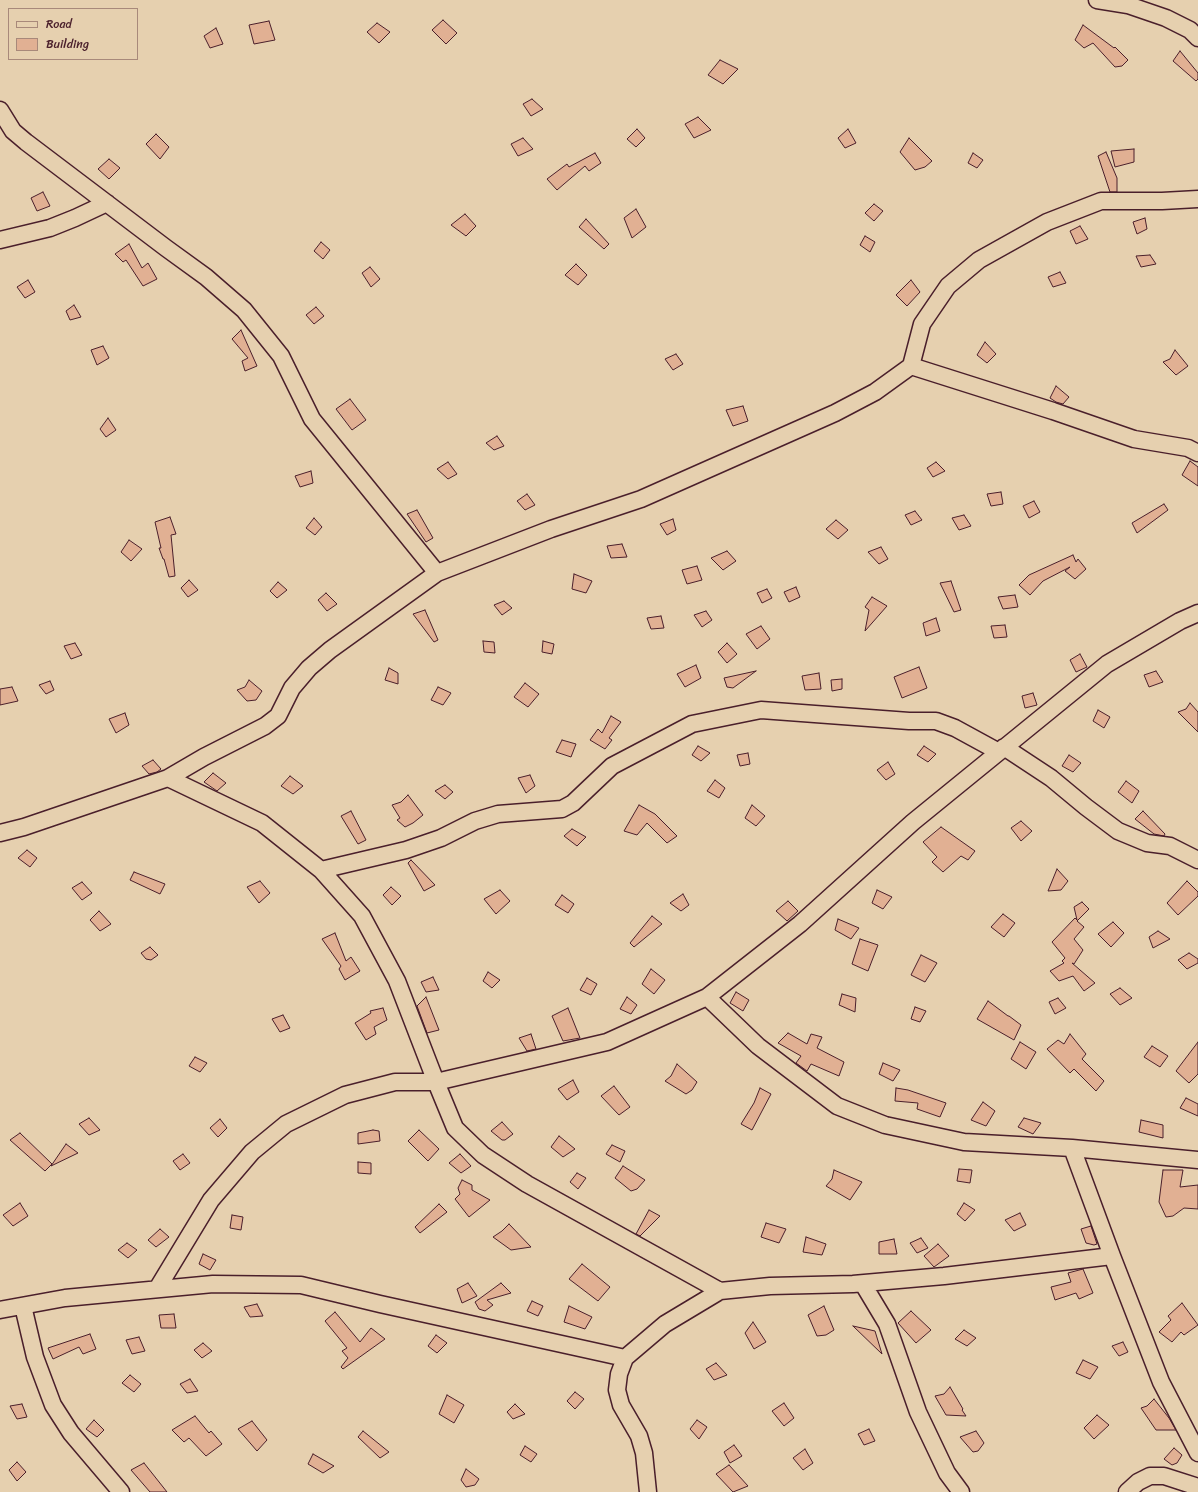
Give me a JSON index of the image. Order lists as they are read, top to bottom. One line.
{"legend":["Road","Building"]}
